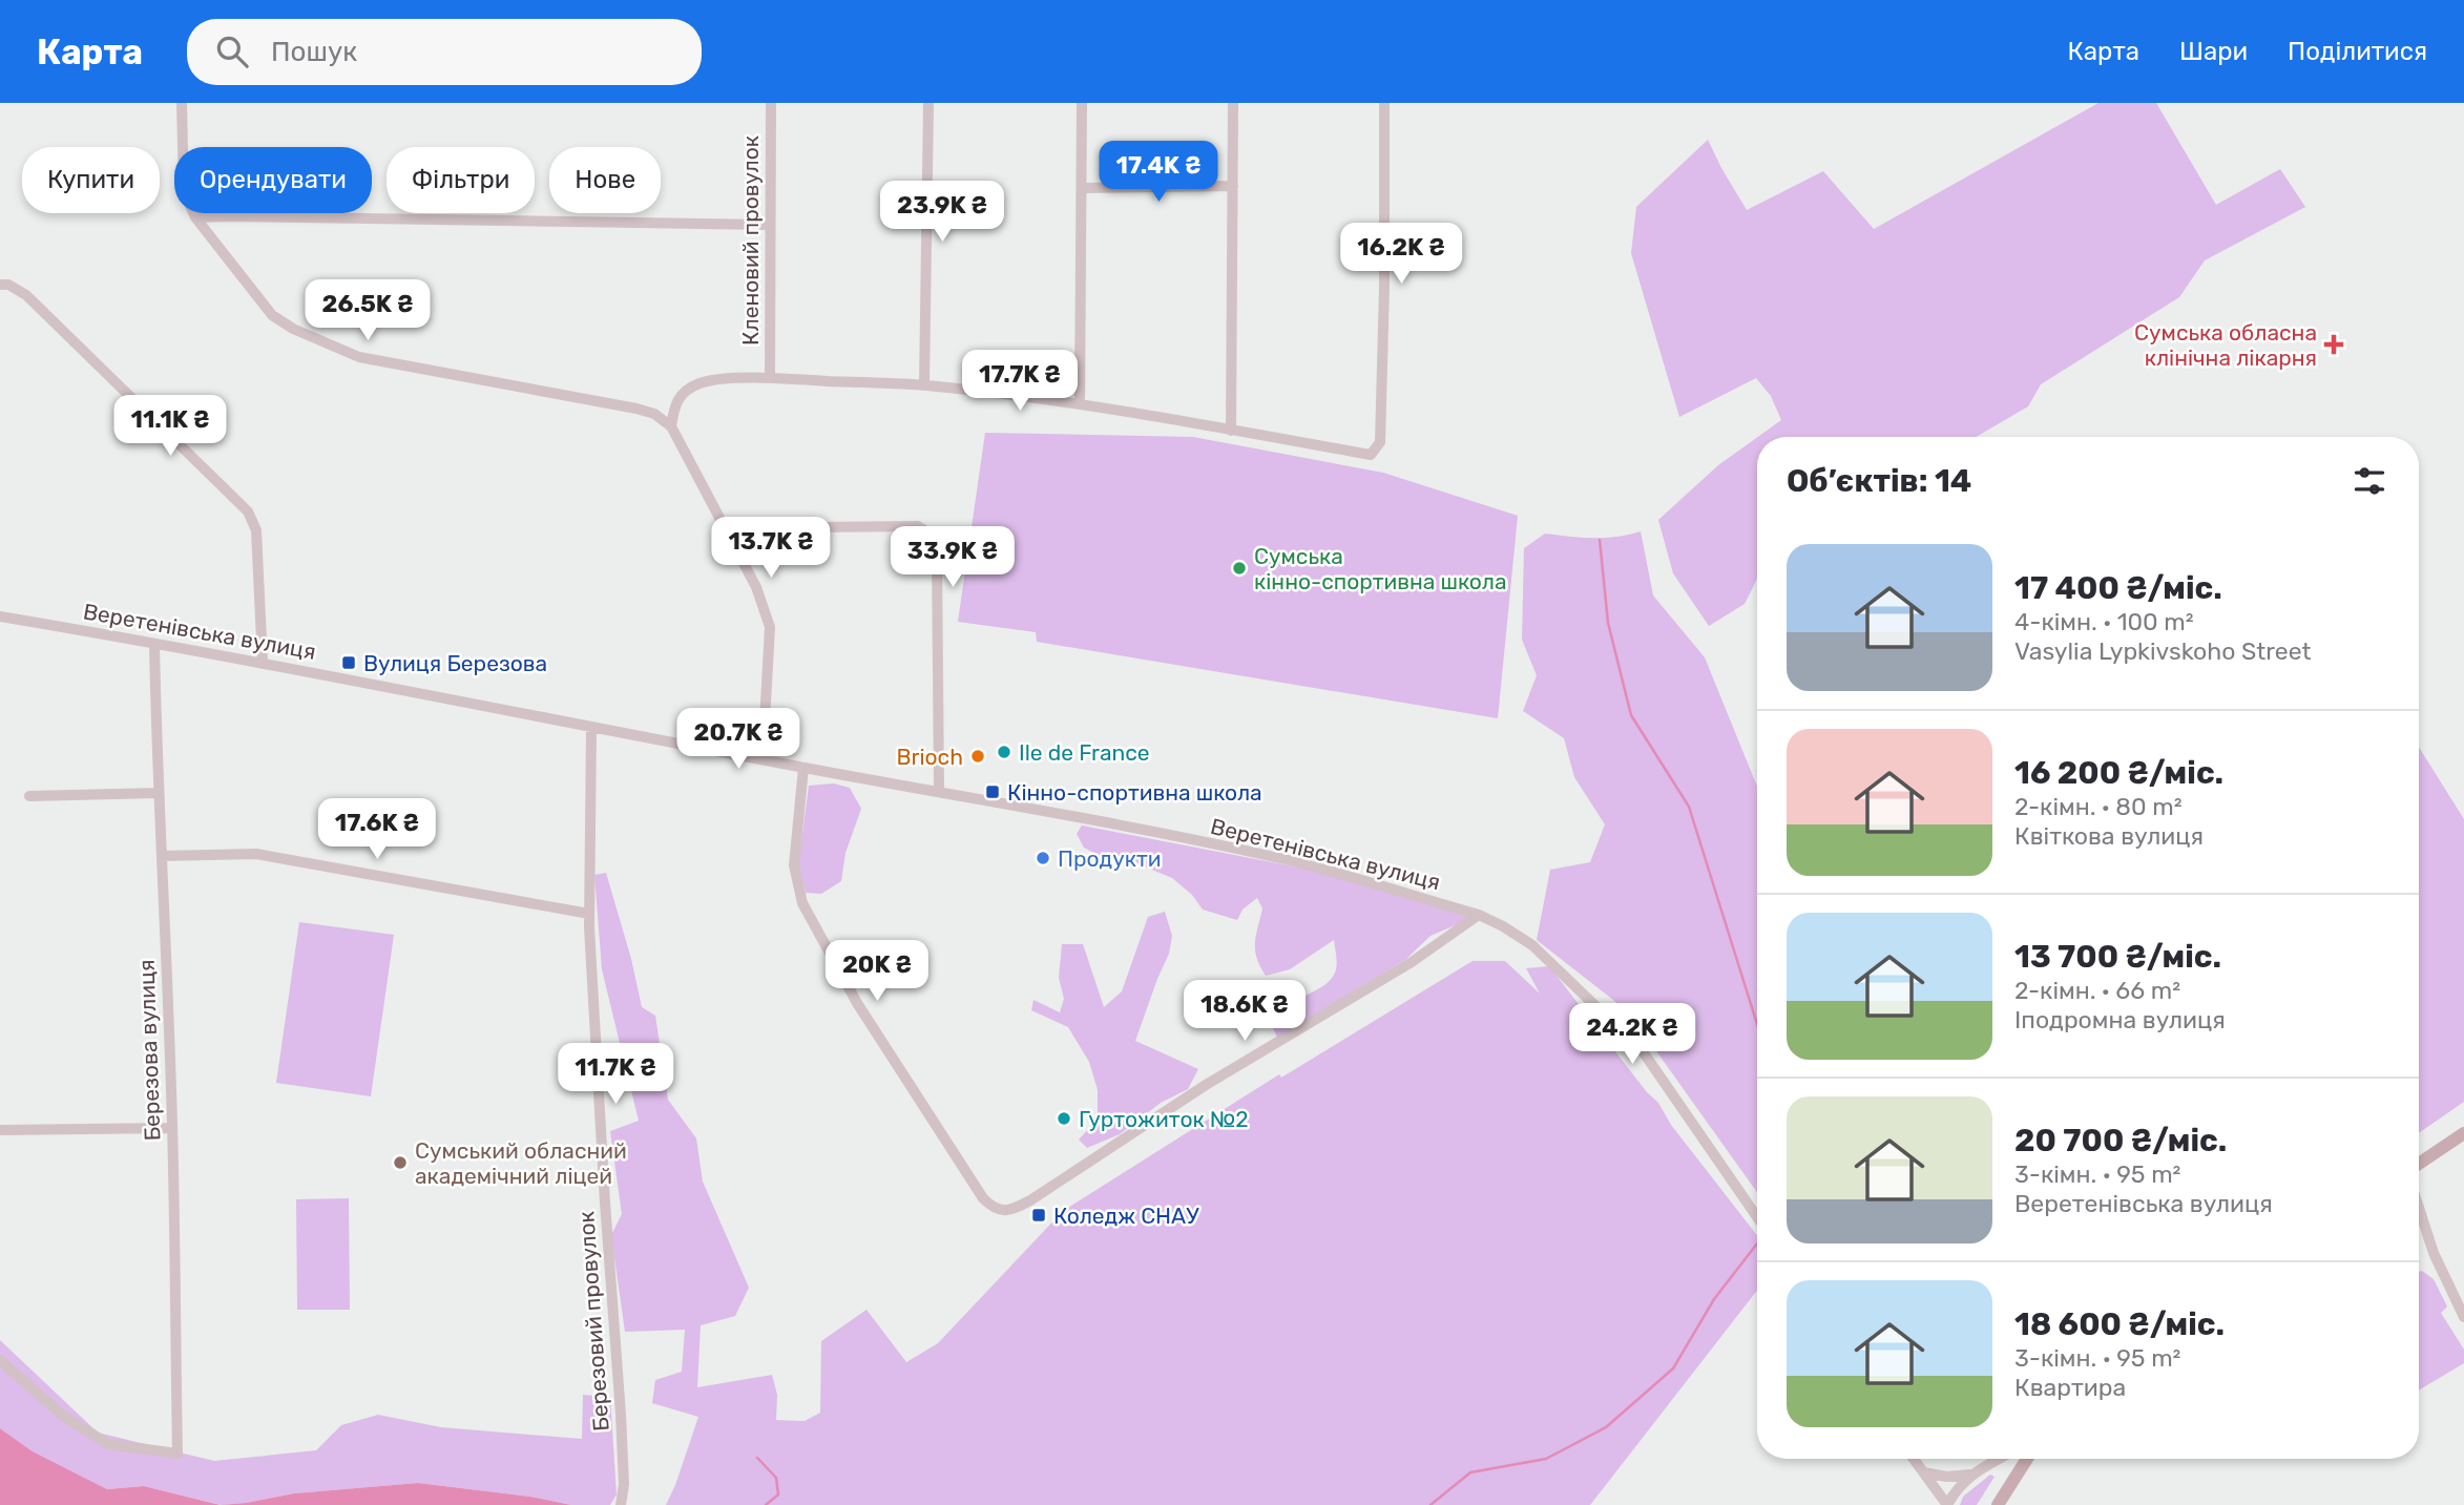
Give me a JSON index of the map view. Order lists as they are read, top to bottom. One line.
{"streets":{"street":["Кленовий провулок","Веретенівська вулиця","Березова вулиця","Березовий провулок"]},"crossings":[["Веретенівська вулиця","Березова вулиця"],["Веретенівська вулиця","Березовий провулок"]],"places":{"health":["Сумська обласна клінічна лікарня"],"other":["Сумська кінно-спортивна школа","Ile de France","Brioch","Продукти","Гуртожиток №2","Сумський обласний академічний ліцей"],"transit":["Вулиця Березова","Кінно-спортивна школа","Коледж СНАУ"]},"page":{"header":"Карта","search":"Пошук","nav":["Карта","Шари","Поділитися"],"price":["17.4K ₴","23.9K ₴","16.2K ₴","26.5K ₴","17.7K ₴","11.1K ₴","13.7K ₴","33.9K ₴","20.7K ₴","17.6K ₴","20K ₴","18.6K ₴","24.2K ₴","11.7K ₴"],"chip":["Купити","Орендувати","Фільтри","Нове"],"heading":"Об’єктів: 14","list":[{"name":"17 400 ₴/міс.","note":"4-кімн. · 100 m² · Vasylia Lypkivskoho Street"},{"name":"16 200 ₴/міс.","note":"2-кімн. · 80 m² · Квіткова вулиця"},{"name":"13 700 ₴/міс.","note":"2-кімн. · 66 m² · Іподромна вулиця"},{"name":"20 700 ₴/міс.","note":"3-кімн. · 95 m² · Веретенівська вулиця"},{"name":"18 600 ₴/міс.","note":"3-кімн. · 95 m² · Квартира"}]}}
